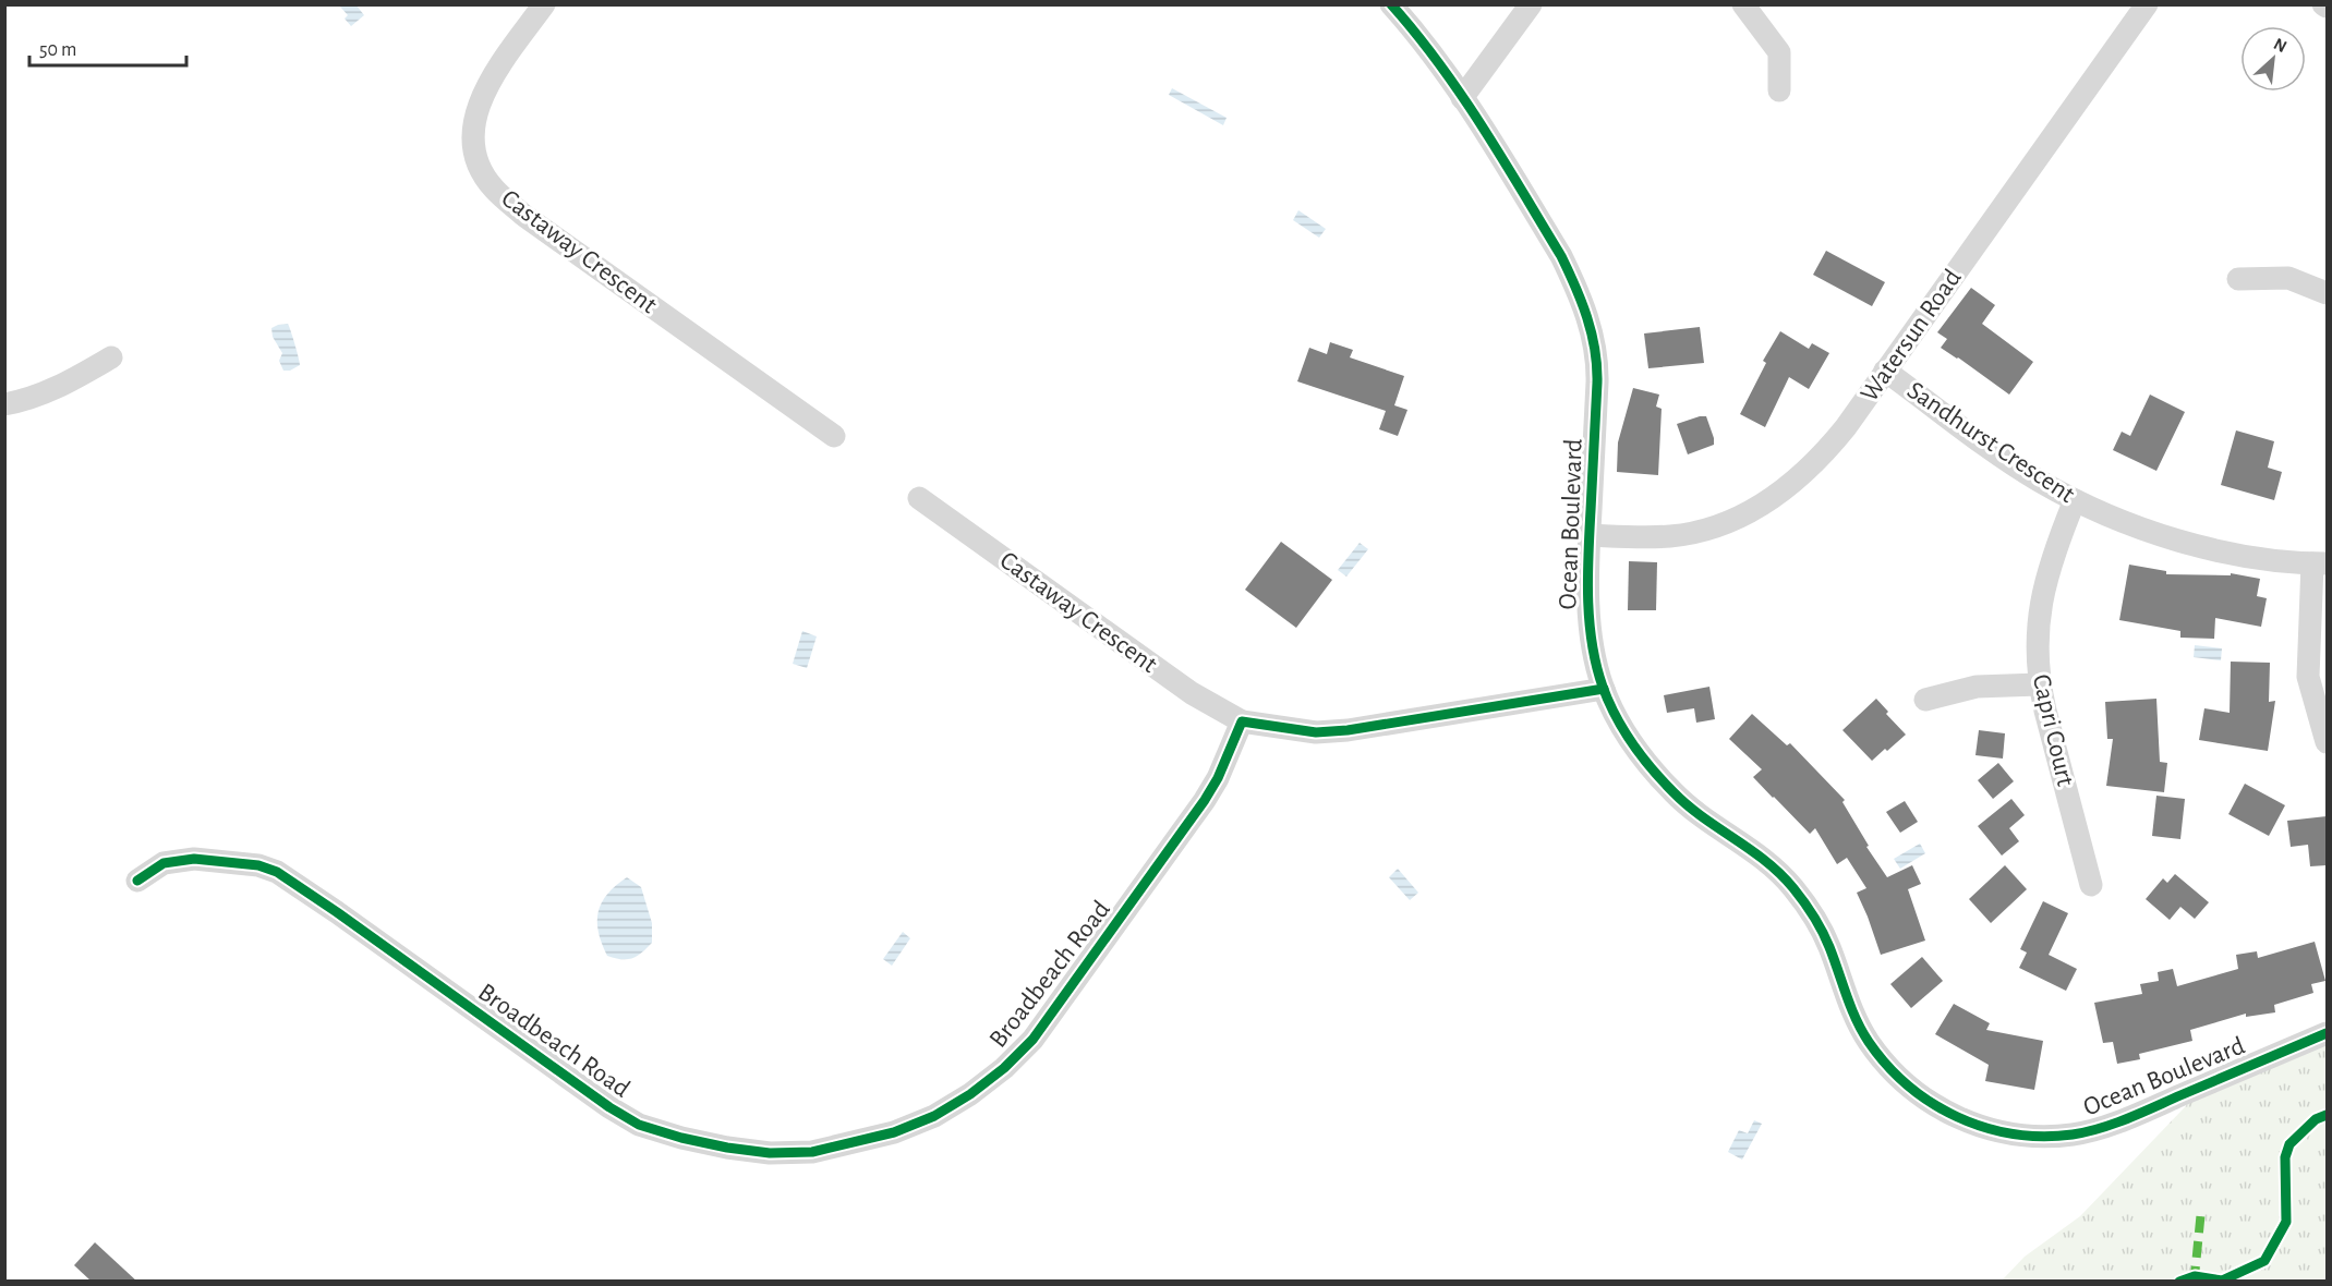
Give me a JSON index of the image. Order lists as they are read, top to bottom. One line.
{"streets":{"street":["Castaway Crescent","Watersun Road","Sandhurst Crescent","Ocean Boulevard","Capri Court","Broadbeach Road"]},"crossings":[["Castaway Crescent","Broadbeach Road"],["Watersun Road","Sandhurst Crescent"],["Watersun Road","Ocean Boulevard"],["Sandhurst Crescent","Capri Court"]],"scale_bar":"50 m","north":"top right"}
